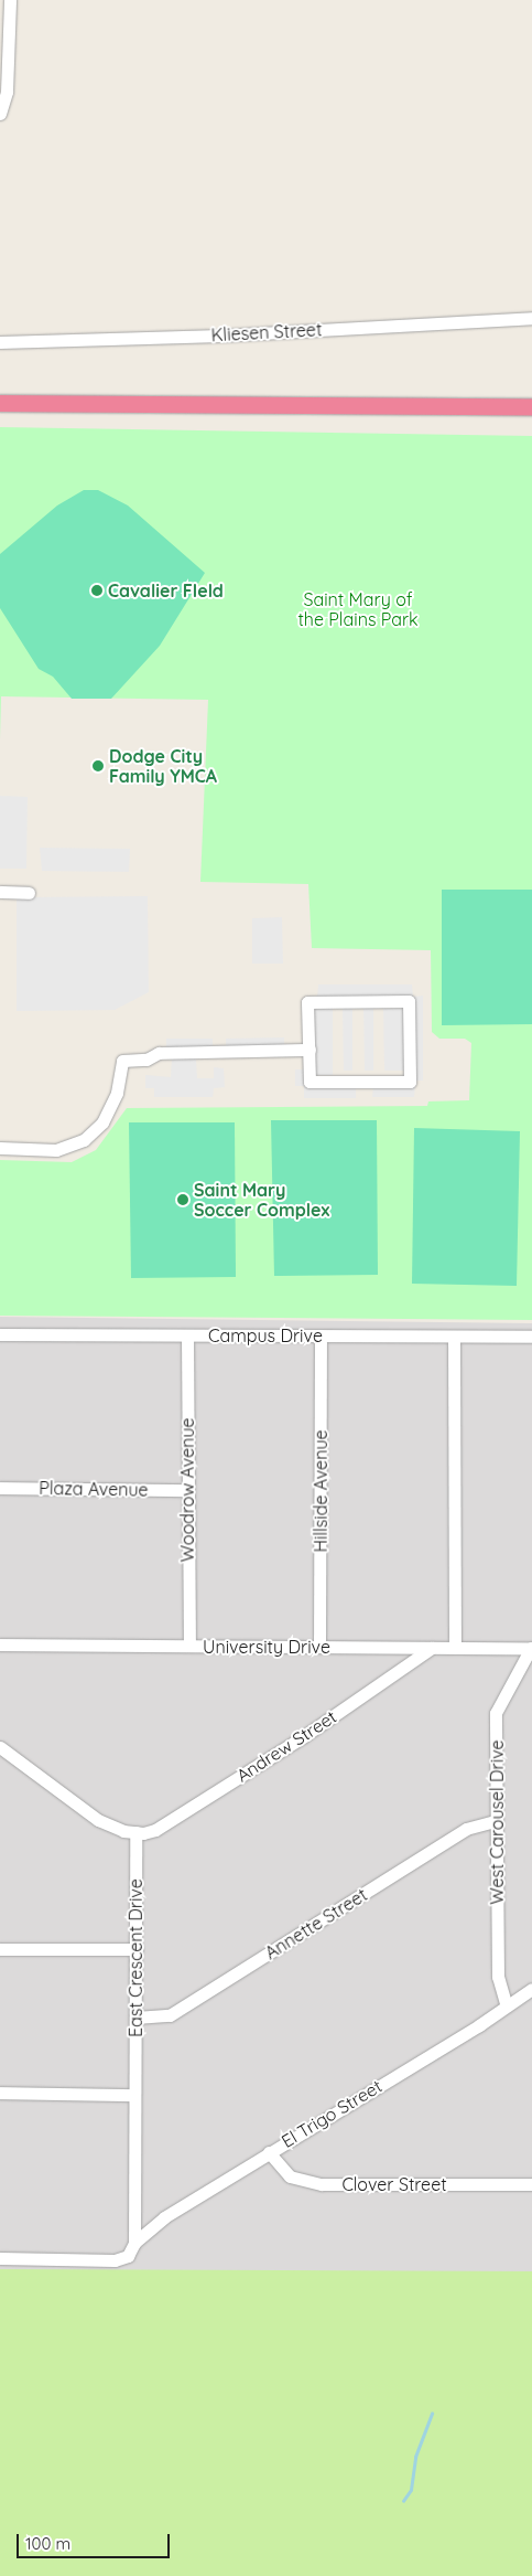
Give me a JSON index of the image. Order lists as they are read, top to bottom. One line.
{"streets":{"street":["Kliesen Street","Campus Drive","Plaza Avenue","Woodrow Avenue","Hillside Avenue","University Drive","Andrew Street","West Carousel Drive","Annette Street","East Crescent Drive","El Trigo Street","Clover Street"]},"crossings":[["Campus Drive","Woodrow Avenue"],["Campus Drive","Hillside Avenue"],["Plaza Avenue","Woodrow Avenue"],["Woodrow Avenue","University Drive"],["Hillside Avenue","University Drive"],["University Drive","Andrew Street"],["University Drive","West Carousel Drive"],["Andrew Street","East Crescent Drive"],["West Carousel Drive","Annette Street"],["West Carousel Drive","El Trigo Street"],["Annette Street","East Crescent Drive"],["East Crescent Drive","El Trigo Street"],["El Trigo Street","Clover Street"]],"parks":["Saint Mary of the Plains Park"],"places":["Cavalier FIeld","Dodge City Family YMCA","Saint Mary Soccer Complex"],"scale_bar":"100 m"}
